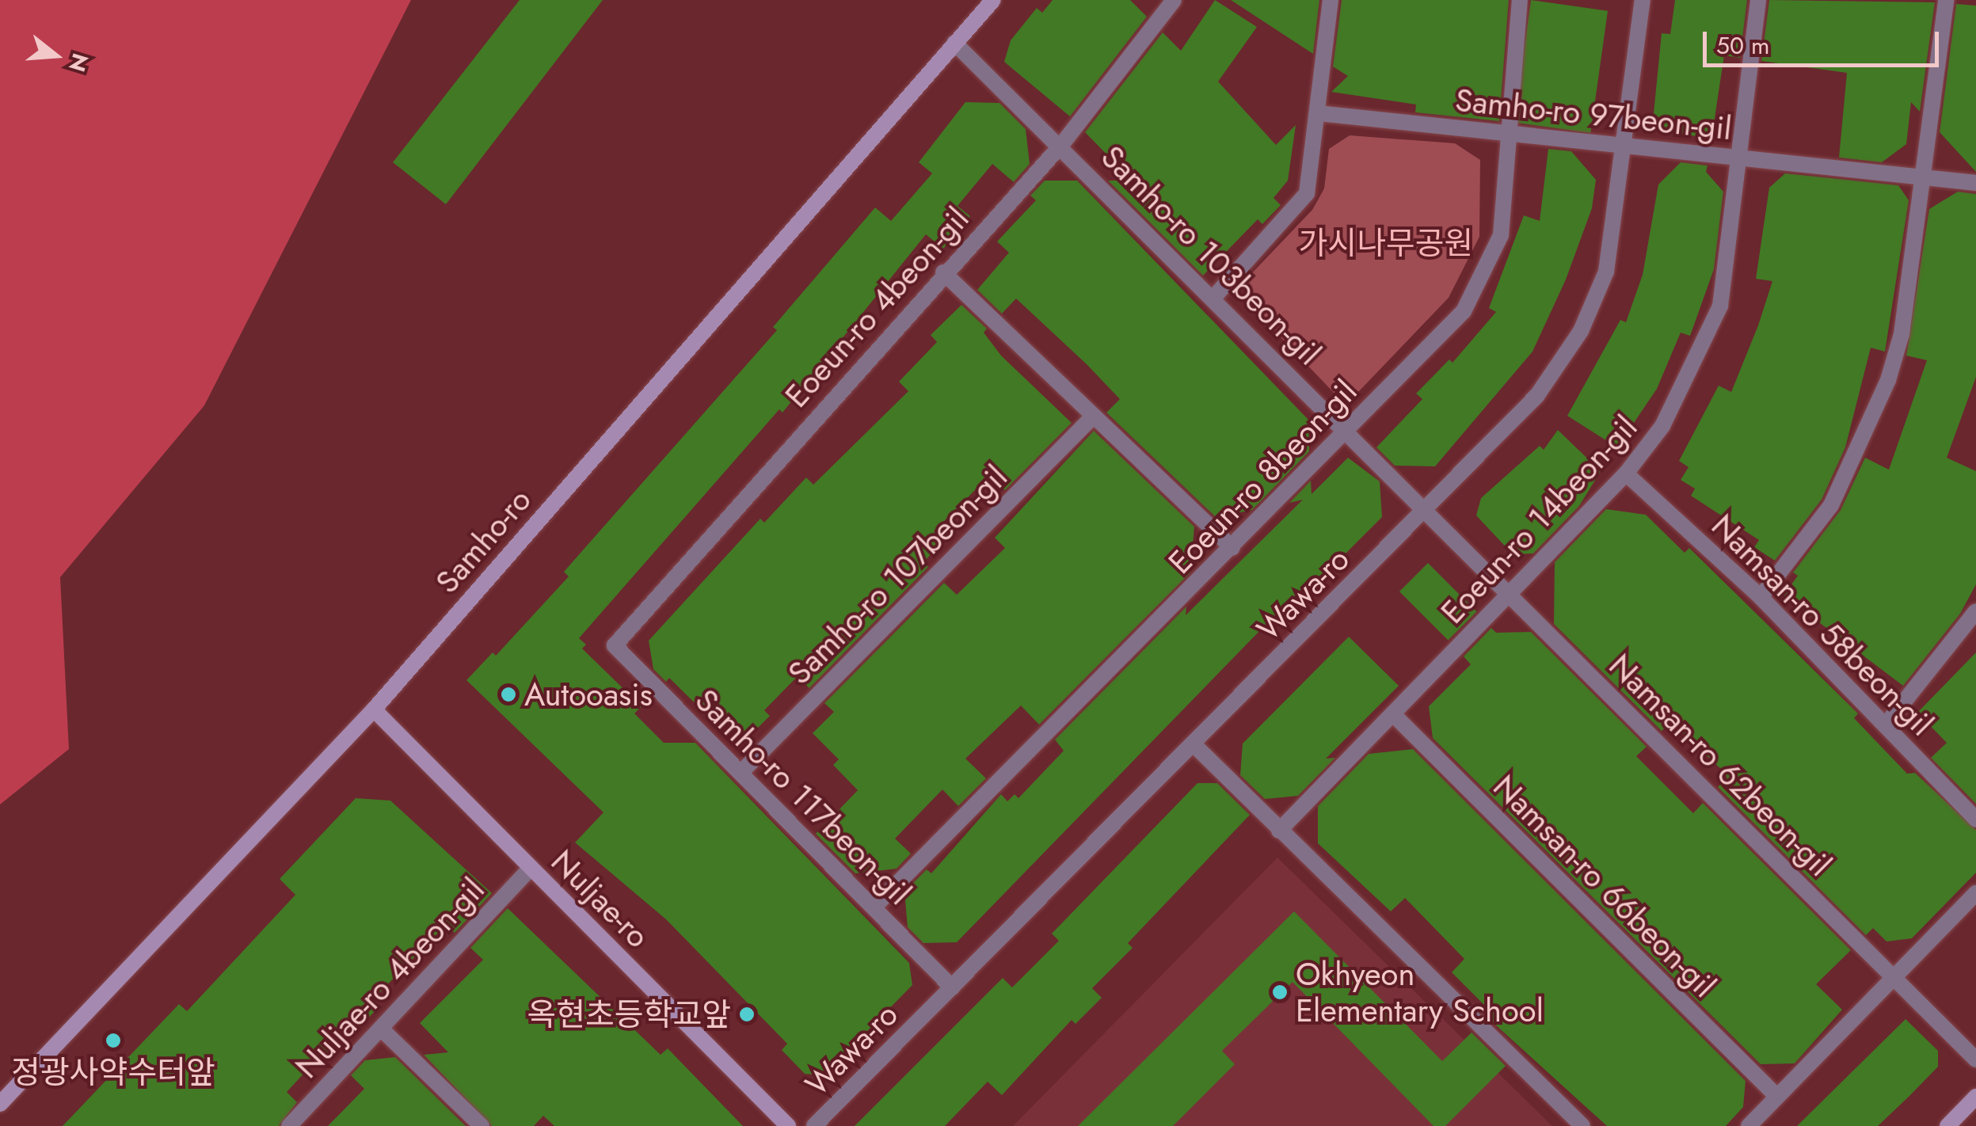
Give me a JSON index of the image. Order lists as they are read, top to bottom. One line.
{"streets":{"main road":["Samho-ro","Nuljae-ro"],"street":["Samho-ro 97beon-gil","Samho-ro 103beon-gil","Eoeun-ro 4beon-gil","Eoeun-ro 8beon-gil","Eoeun-ro 14beon-gil","Samho-ro 107beon-gil","Wawa-ro","Namsan-ro 58beon-gil","Namsan-ro 62beon-gil","Samho-ro 117beon-gil","Namsan-ro 66beon-gil","Nuljae-ro 4beon-gil"]},"crossings":[["Samho-ro 97beon-gil","Eoeun-ro 8beon-gil"],["Samho-ro 97beon-gil","Eoeun-ro 14beon-gil"],["Samho-ro 97beon-gil","Wawa-ro"],["Samho-ro 103beon-gil","Eoeun-ro 4beon-gil"],["Samho-ro 103beon-gil","Eoeun-ro 8beon-gil"],["Samho-ro 103beon-gil","Samho-ro"],["Samho-ro 103beon-gil","Wawa-ro"],["Samho-ro 103beon-gil","Namsan-ro 62beon-gil"],["Eoeun-ro 4beon-gil","Samho-ro 117beon-gil"],["Eoeun-ro 8beon-gil","Samho-ro 117beon-gil"],["Eoeun-ro 14beon-gil","Namsan-ro 58beon-gil"],["Eoeun-ro 14beon-gil","Namsan-ro 62beon-gil"],["Eoeun-ro 14beon-gil","Namsan-ro 66beon-gil"],["Samho-ro","Nuljae-ro"],["Samho-ro 107beon-gil","Samho-ro 117beon-gil"],["Wawa-ro","Namsan-ro 62beon-gil"],["Wawa-ro","Samho-ro 117beon-gil"],["Nuljae-ro","Nuljae-ro 4beon-gil"]],"parks":["가시나무공원"],"places":["Autooasis","Okhyeon Elementary School","옥현초등학교앞","정광사약수터앞"],"scale_bar":"50 m","north":"right"}
